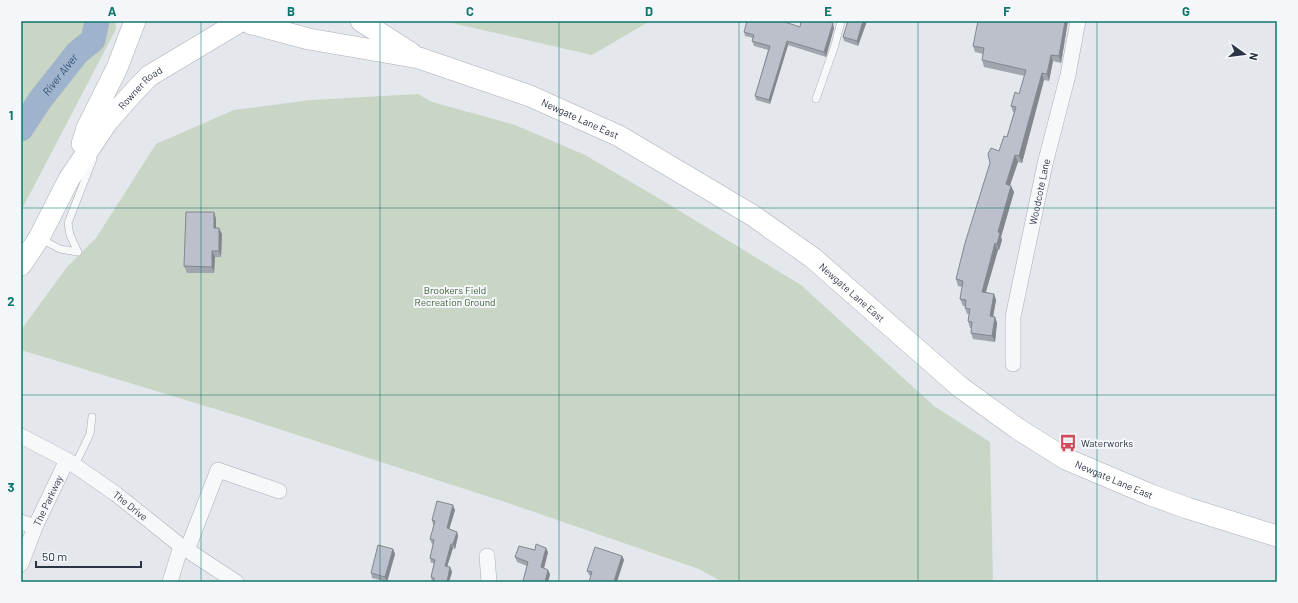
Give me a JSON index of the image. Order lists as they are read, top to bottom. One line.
{"streets":{"main road":["Rowner Road","Newgate Lane East"],"street":["Woodcote Lane","The Parkway","The Drive"]},"crossings":[["Rowner Road","Newgate Lane East"],["The Parkway","The Drive"]],"water":["River Alver"],"parks":["Brookers Field Recreation Ground"],"places":{"bus stop":["Waterworks"]},"scale_bar":"50 m","north":"right","grid":{"columns":["A","B","C","D","E","F","G"],"rows":["1","2","3"]}}
